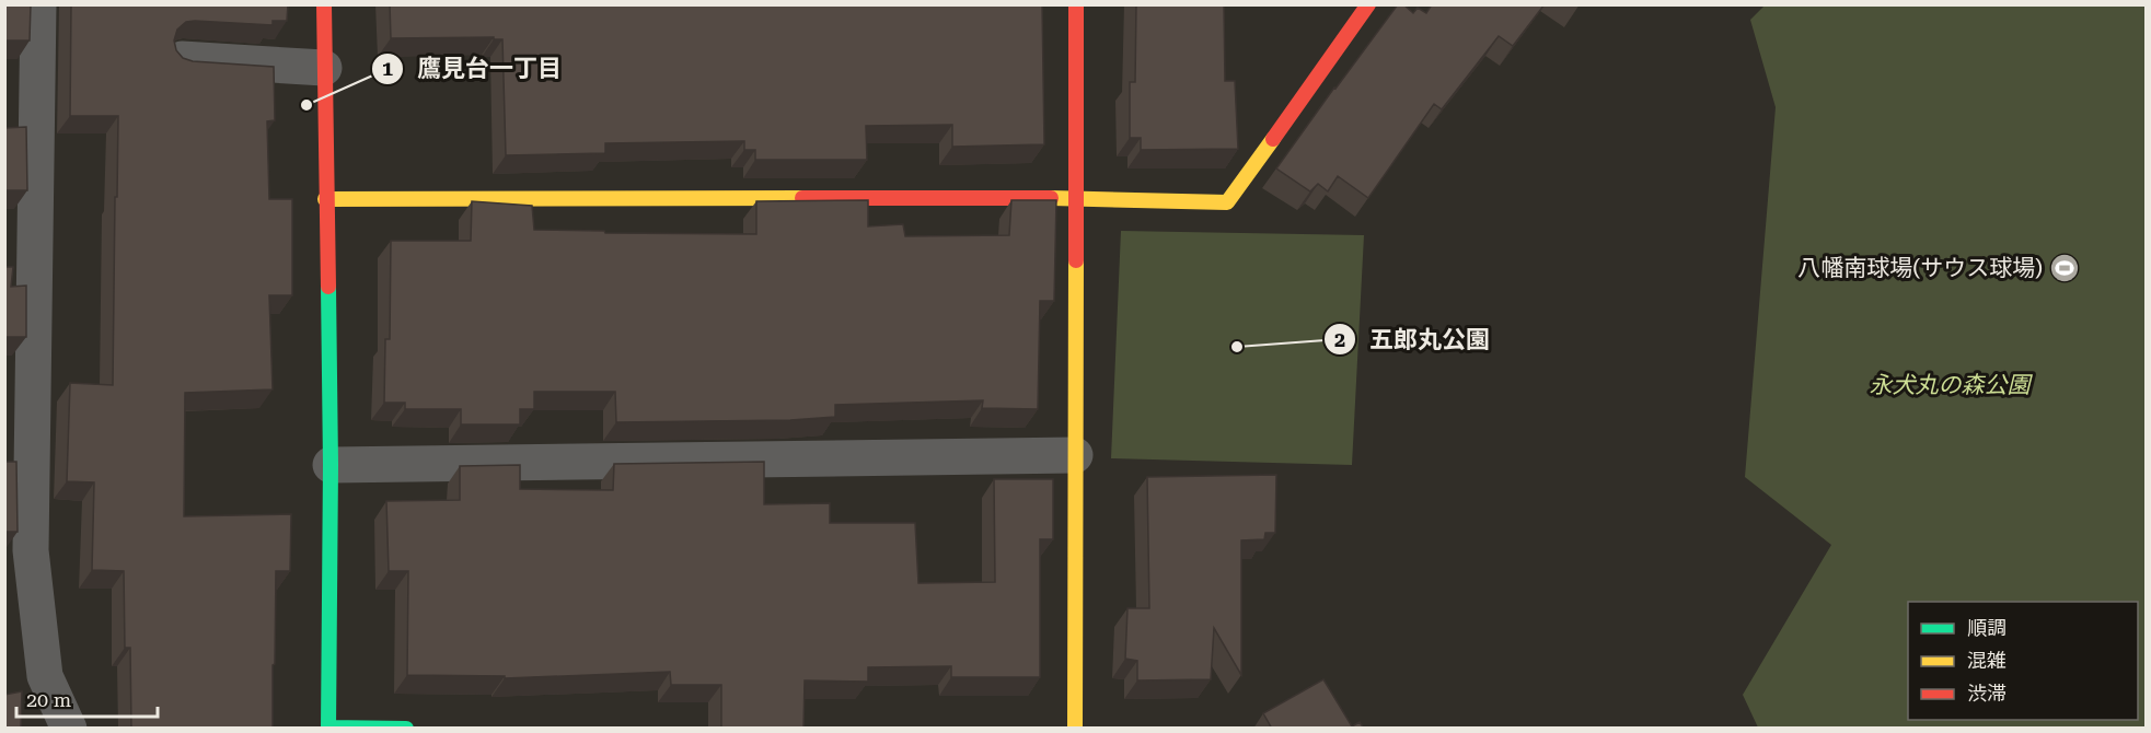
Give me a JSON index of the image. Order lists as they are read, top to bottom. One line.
{"parks":["永犬丸の森公園"],"places":{"other":["鷹見台一丁目","五郎丸公園"],"sports":["八幡南球場(サウス球場)"]},"legend":["順調","混雑","渋滞"],"scale_bar":"20 m"}
